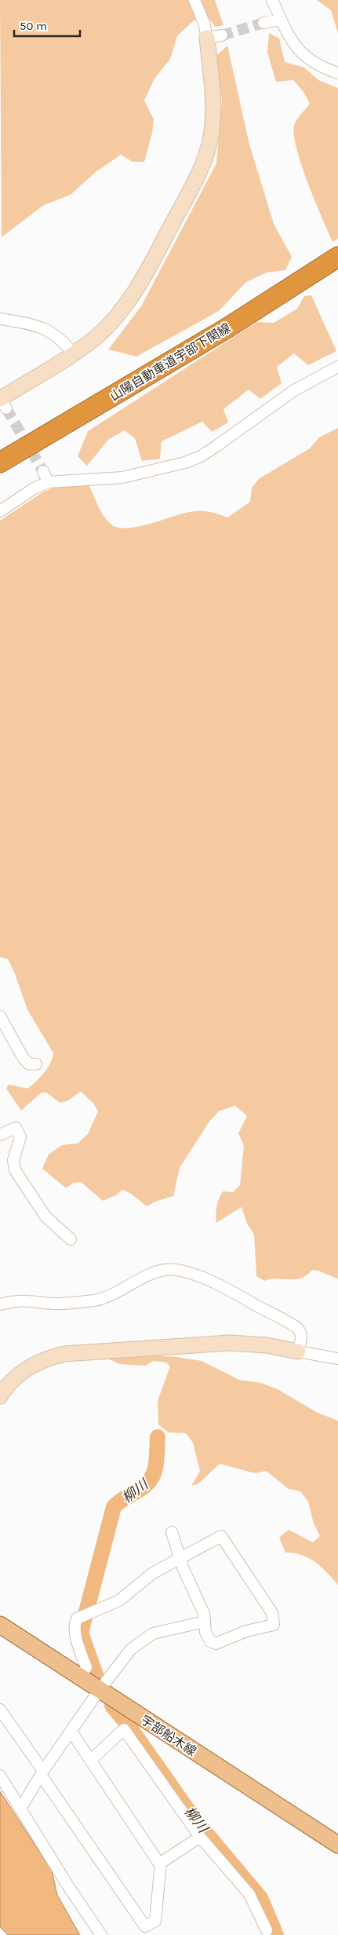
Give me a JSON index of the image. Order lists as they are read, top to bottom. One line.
{"streets":{"highway":["山陽自動車道宇部下関線"],"main road":["宇部船木線"]},"water":["柳川"],"scale_bar":"50 m"}
